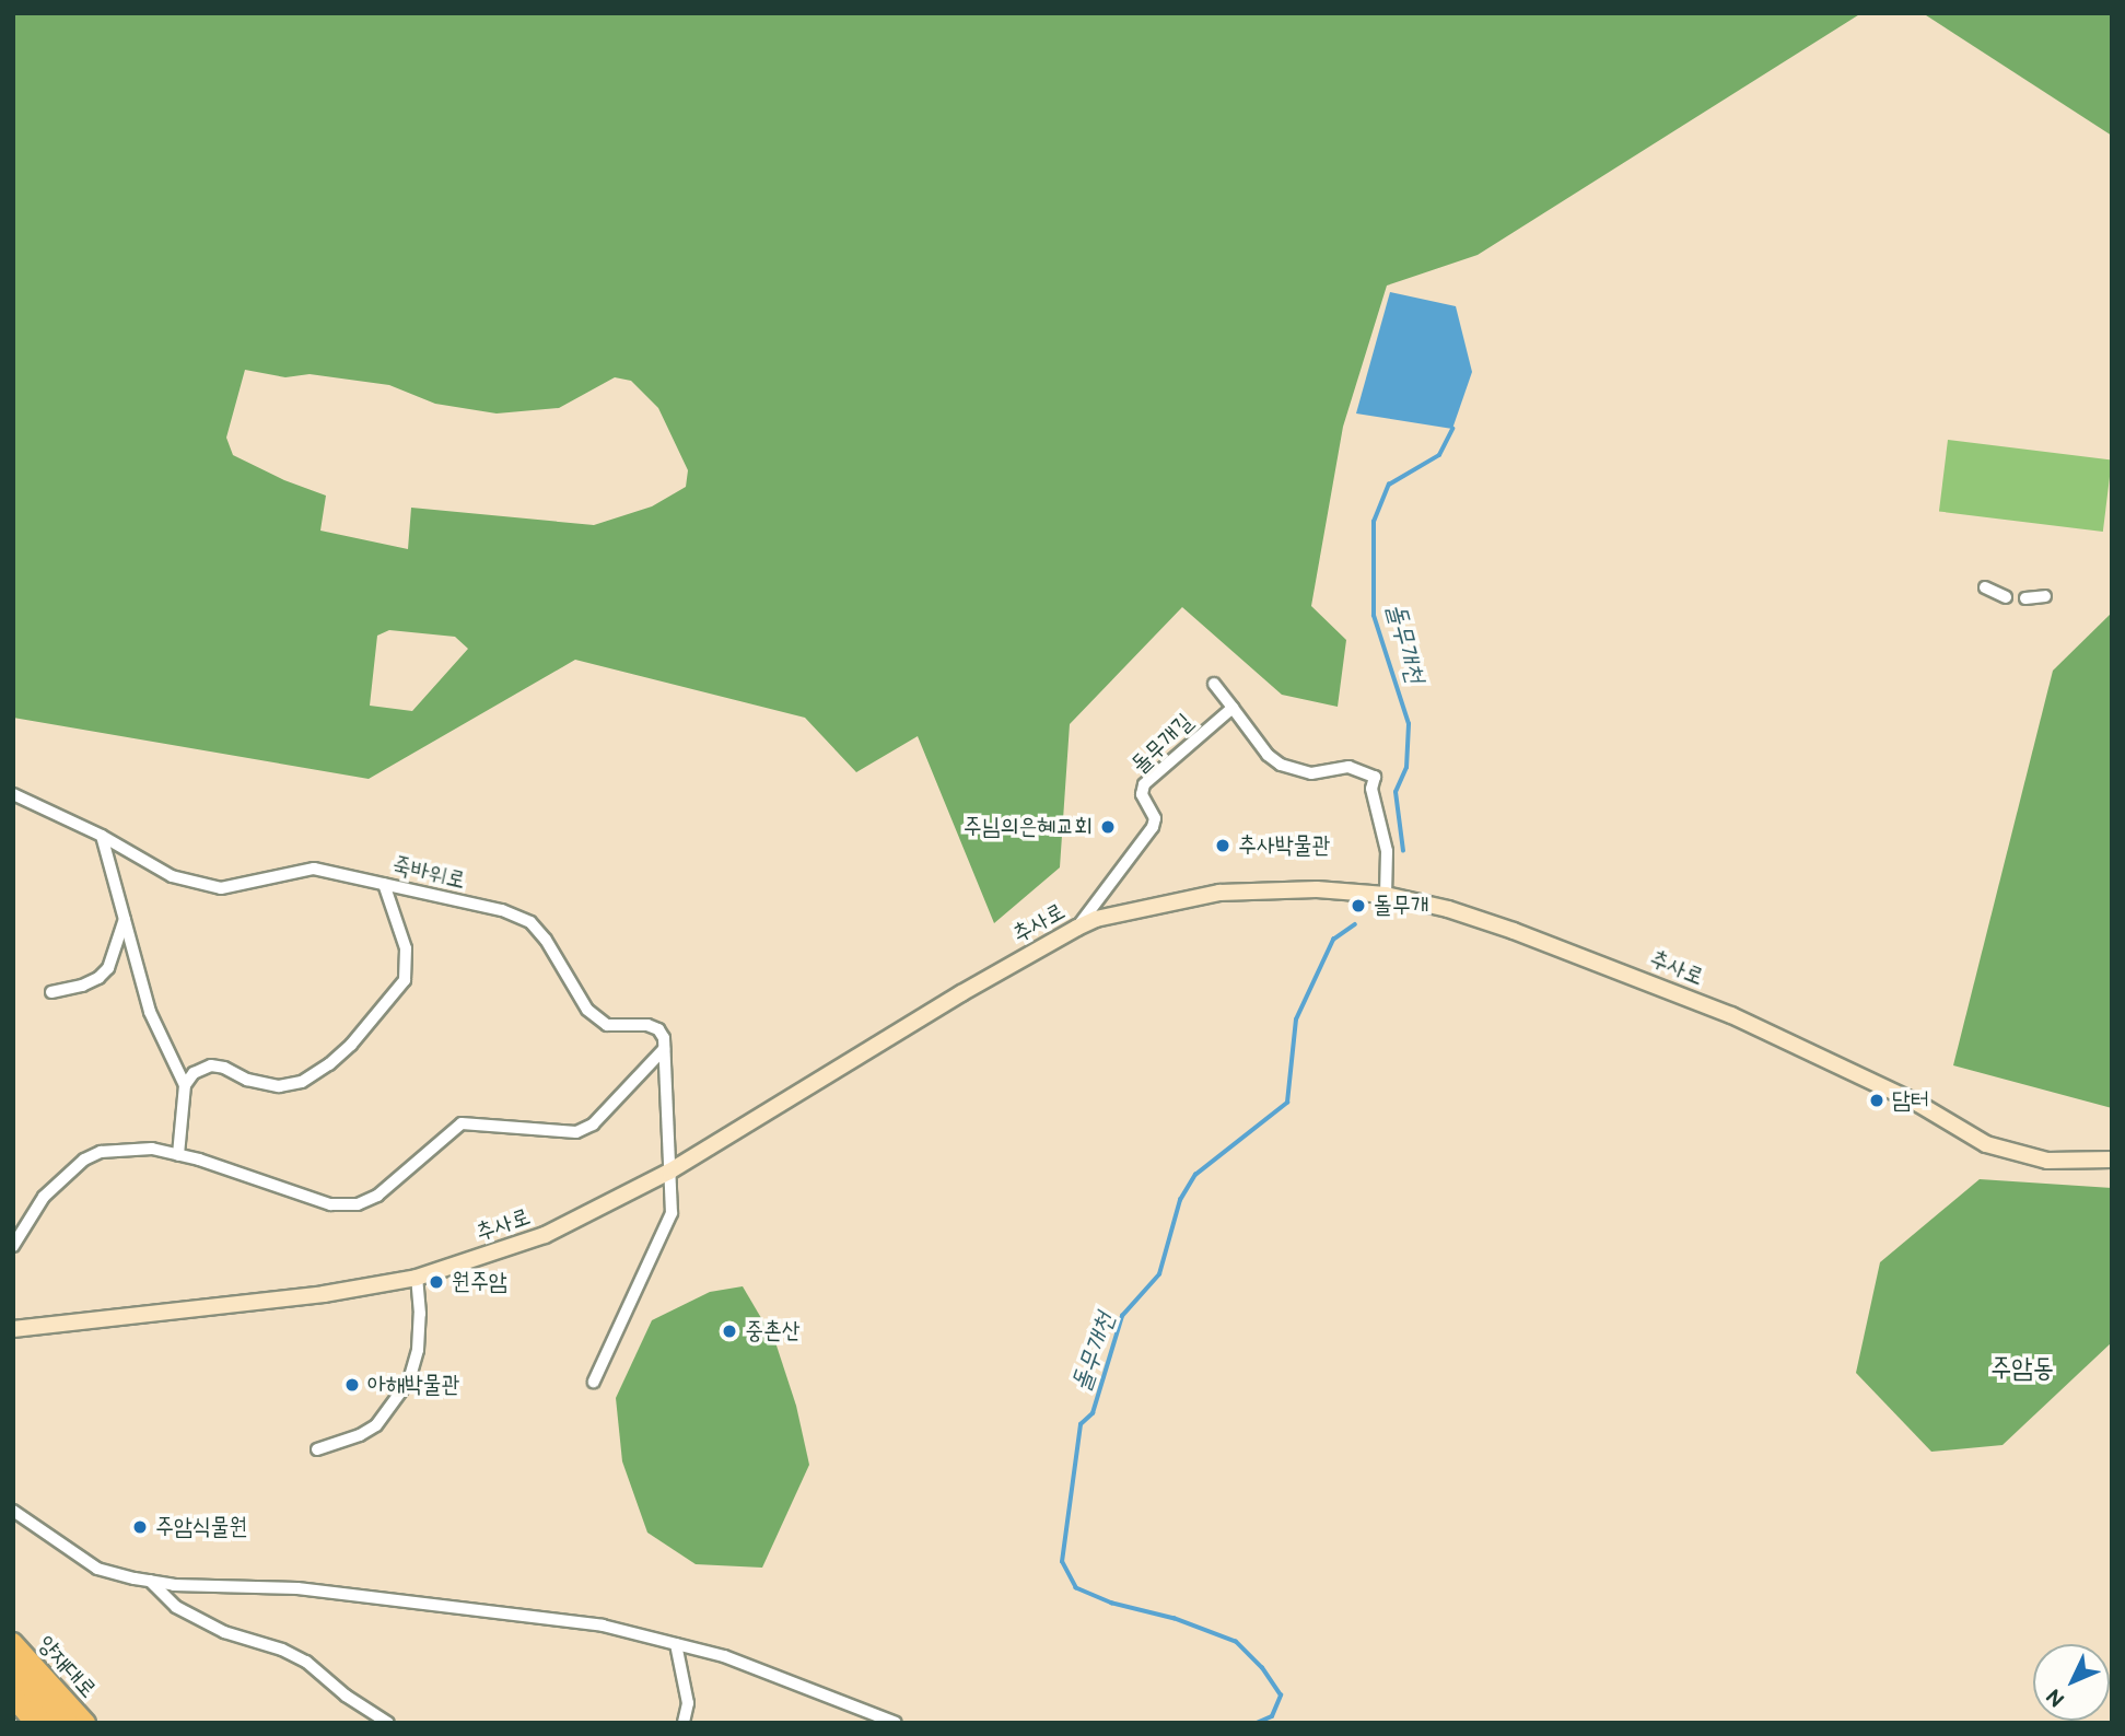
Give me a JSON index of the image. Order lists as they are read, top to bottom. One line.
{"streets":{"main road":["양재대로"],"street":["돌무개길","죽바위로","추사로"]},"crossings":[["돌무개길","추사로"]],"districts":["주암동"],"water":["돌무개천"],"places":["주님의은혜교회","추사박물관","돌무개","담터","원주암","중촌산","아해박물관","주암식물원"],"north":"bottom left"}
